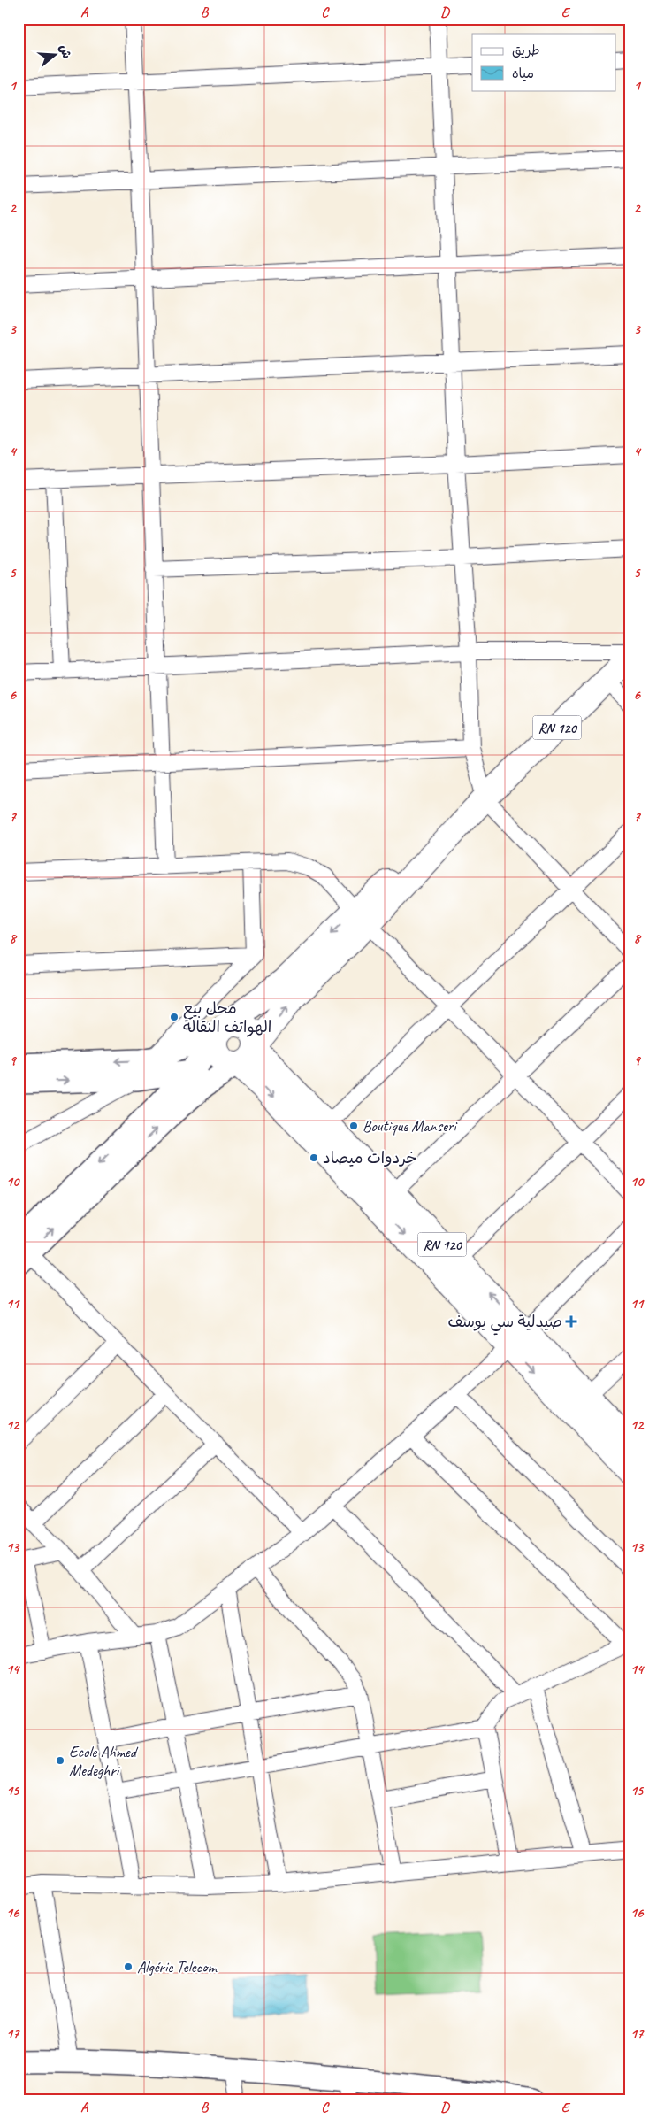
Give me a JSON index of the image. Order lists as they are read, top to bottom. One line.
{"streets":{"main road":["RN 120"]},"places":{"other":["محل بيع الهواتف النقالة","Boutique Manseri","خردوات ميصاد","Ecole Ahmed Medeghri","Algérie Telecom"],"health":["صيدلية سي يوسف"]},"legend":["طريق","مياه"],"north":"right","grid":{"columns":["A","B","C","D","E"],"rows":["1","2","3","4","5","6","7","8","9","10","11","12","13","14","15","16","17"]}}
